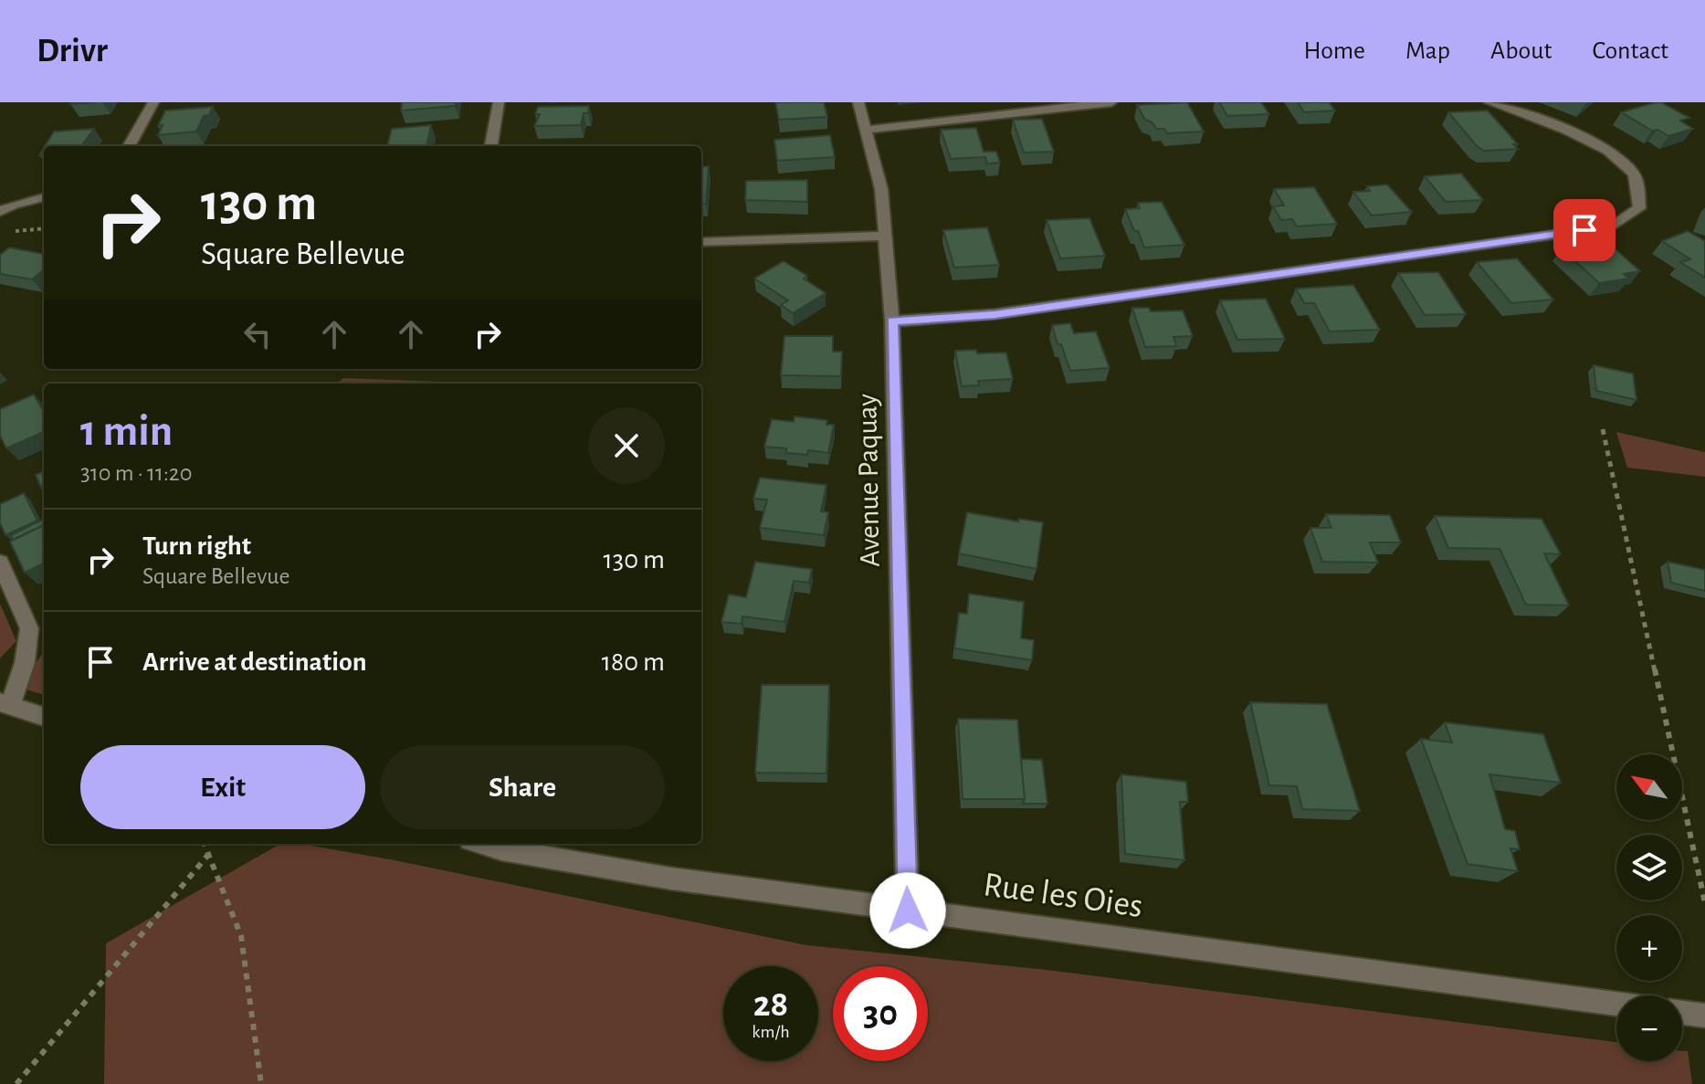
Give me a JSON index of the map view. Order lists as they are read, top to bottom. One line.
{"streets":{"street":["Avenue Paquay","Rue les Oies"]},"crossings":[["Avenue Paquay","Rue les Oies"]],"north":"top left","page":{"header":"Drivr","nav":["Home","Map","About","Contact"],"turn":["130 m","Square Bellevue"],"heading":["1 min","310 m · 11:20"],"list":[{"name":"Turn right","note":"Square Bellevue","value":"130 m"},{"name":"Arrive at destination","value":"180 m"}],"buttons":["Exit","Share"],"map_buttons":["+","−"],"speed":"28 km/h","limit":"30"}}
